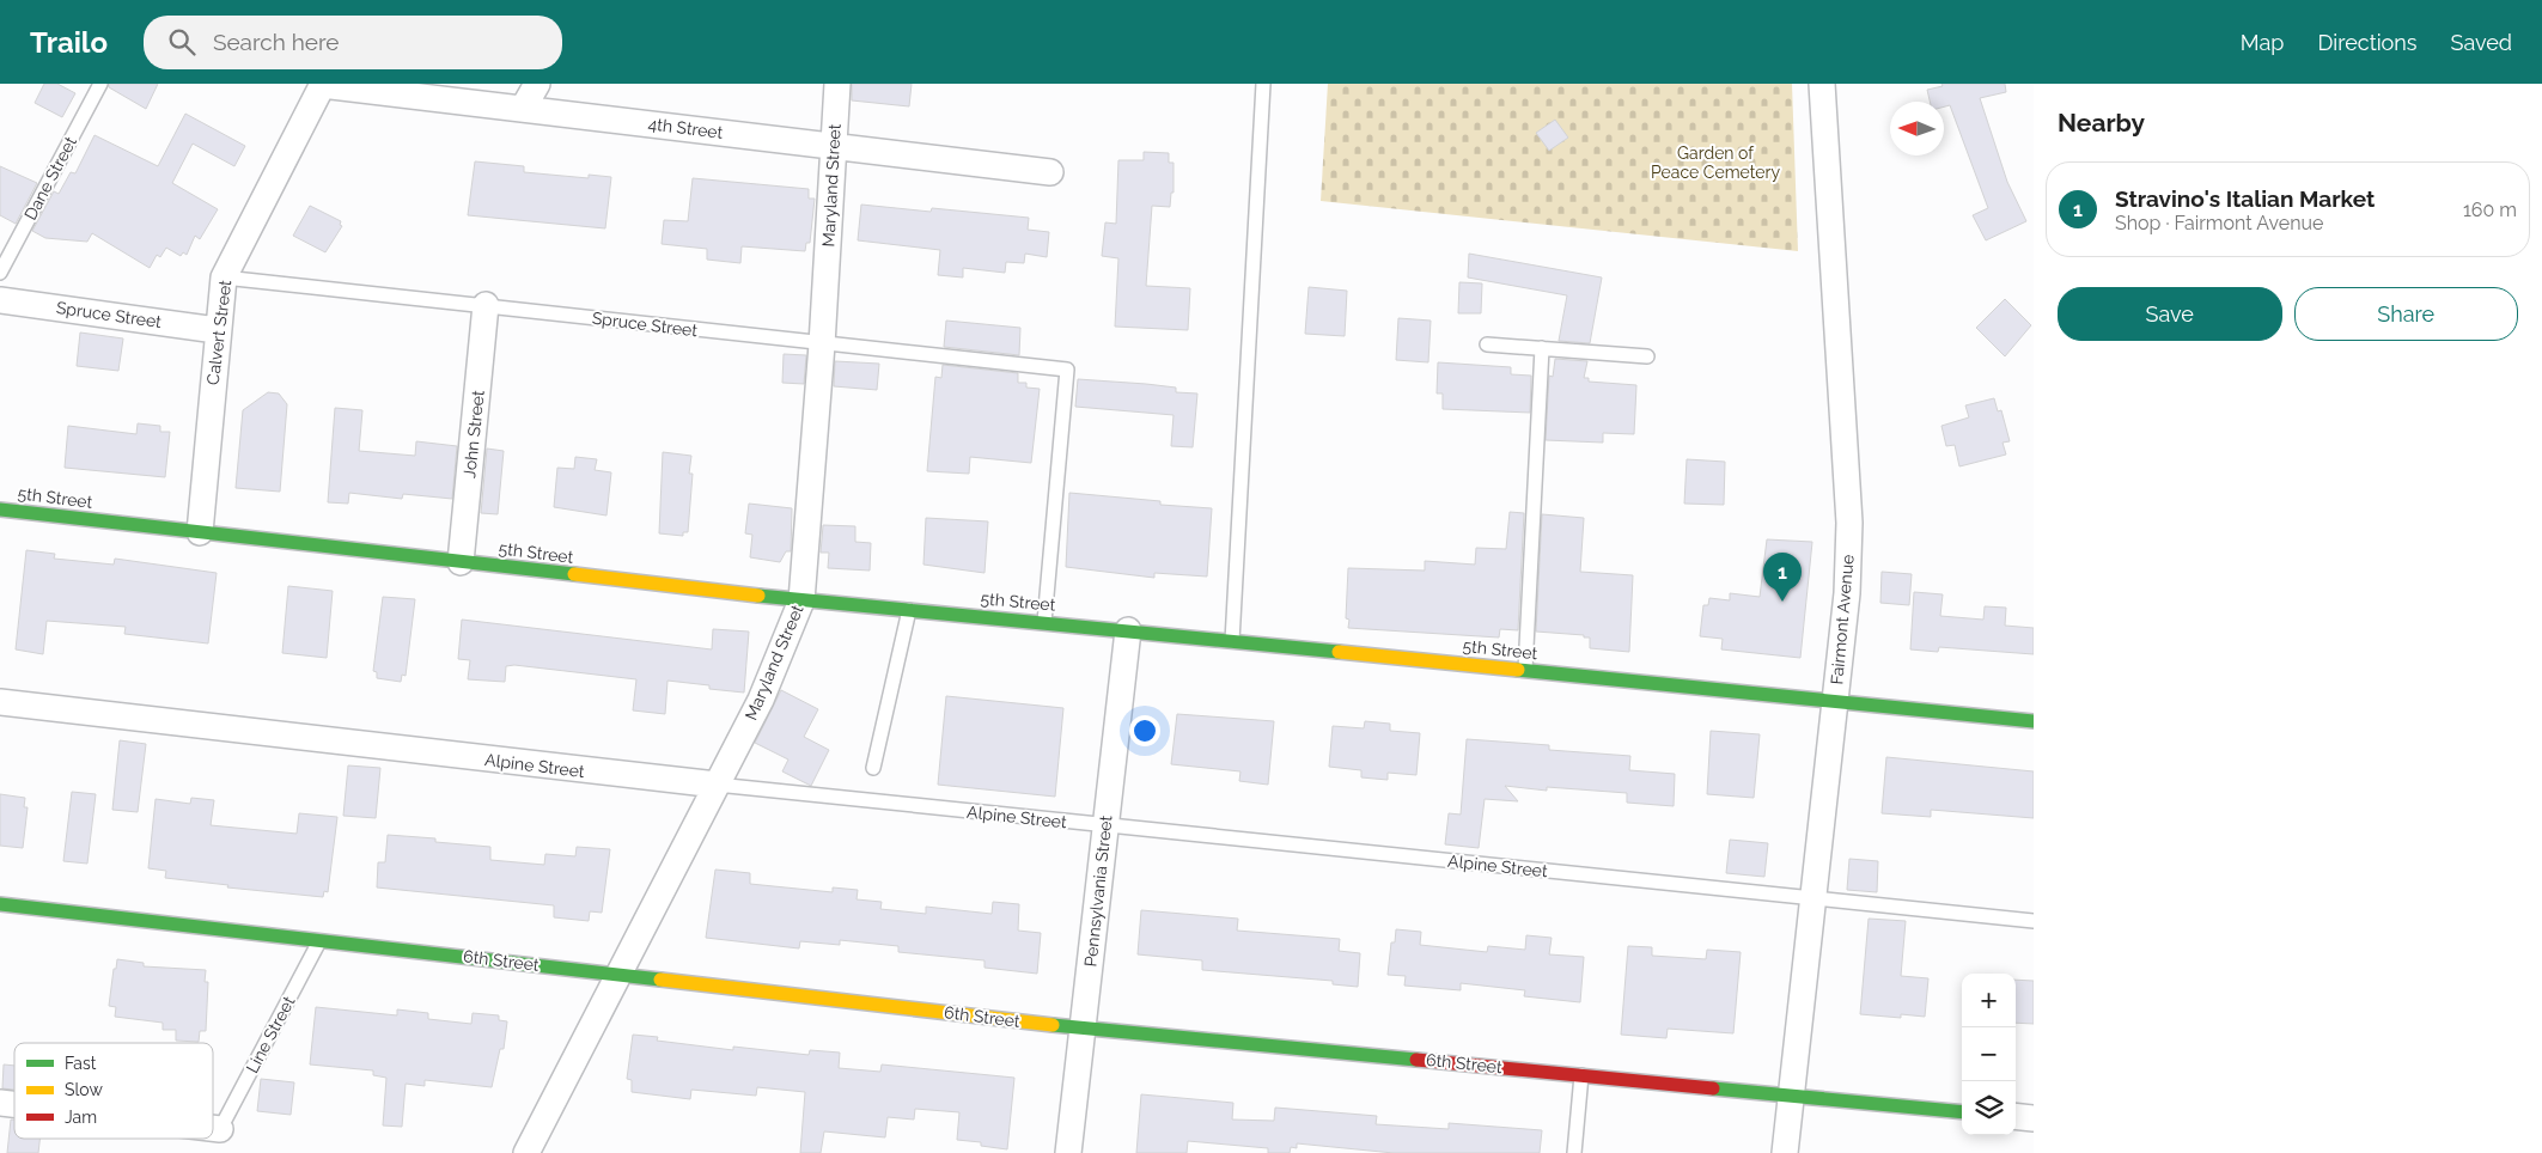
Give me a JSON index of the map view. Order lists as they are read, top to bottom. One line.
{"streets":{"street":["4th Street","Maryland Street","Spruce Street","Calvert Street","John Street","5th Street","Fairmont Avenue","Alpine Street","Pennsylvania Street","6th Street"],"lane":["Dane Street","Line Street"]},"crossings":[["4th Street","Maryland Street"],["4th Street","Calvert Street"],["Maryland Street","Spruce Street"],["Maryland Street","5th Street"],["Maryland Street","Alpine Street"],["Maryland Street","6th Street"],["Spruce Street","Calvert Street"],["Spruce Street","John Street"],["Spruce Street","5th Street"],["Calvert Street","5th Street"],["John Street","5th Street"],["5th Street","Fairmont Avenue"],["5th Street","Pennsylvania Street"],["Fairmont Avenue","Alpine Street"],["Fairmont Avenue","6th Street"],["Alpine Street","Pennsylvania Street"],["Pennsylvania Street","6th Street"],["6th Street","Line Street"]],"parks":["Garden of Peace Cemetery"],"legend":["Fast","Slow","Jam"],"north":"left","page":{"header":"Trailo","search":"Search here","nav":["Map","Directions","Saved"],"heading":"Nearby","list":[{"mark":"1","name":"Stravino's Italian Market","note":"Shop · Fairmont Avenue","value":"160 m"}],"buttons":["Save","Share"],"pins":"1","map_buttons":["+","−"]}}
